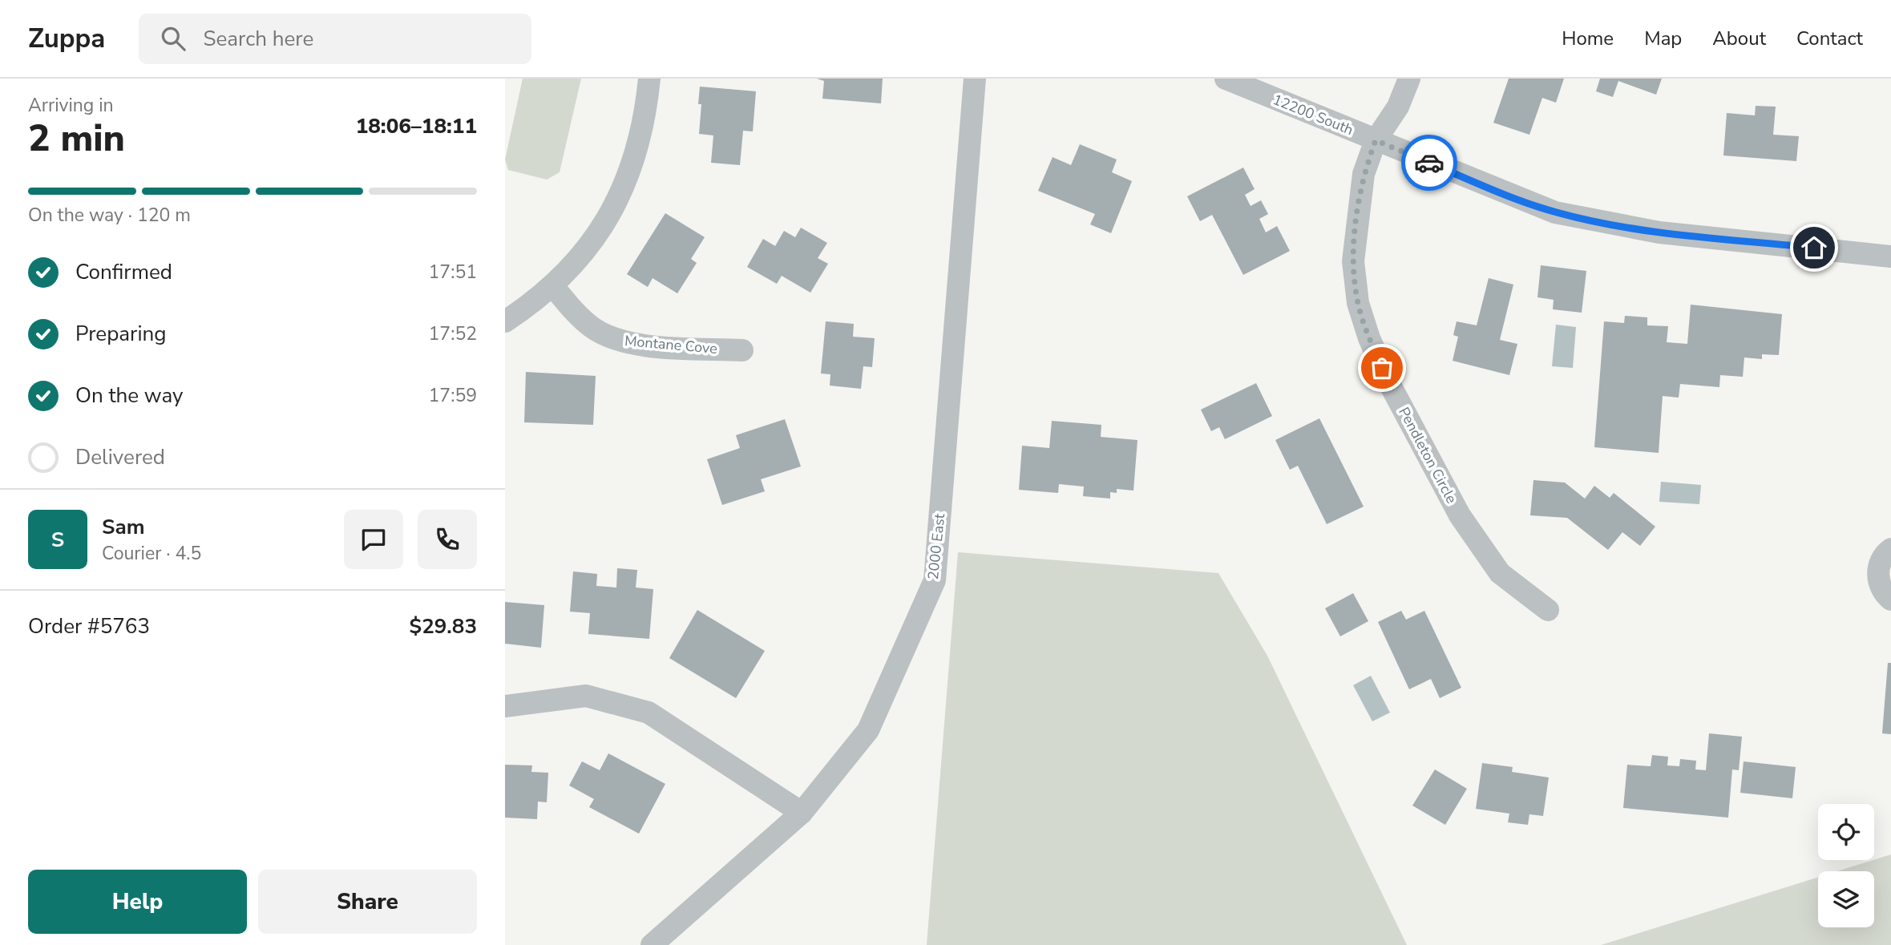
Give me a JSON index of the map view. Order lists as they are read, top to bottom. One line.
{"streets":{"street":["12200 South","Montane Cove","Pendleton Circle","2000 East"]},"crossings":[["12200 South","Pendleton Circle"]],"page":{"header":"Zuppa","search":"Search here","nav":["Home","Map","About","Contact"],"heading":["2 min","Arriving in","18:06–18:11"],"panel":["Sam","Courier · 4.5","Order #5763","$29.83"],"bar":"On the way · 120 m","list":[["Confirmed","17:51"],["Preparing","17:52"],["On the way","17:59"],"Delivered"],"round":"S","buttons":["Help","Share"]}}
